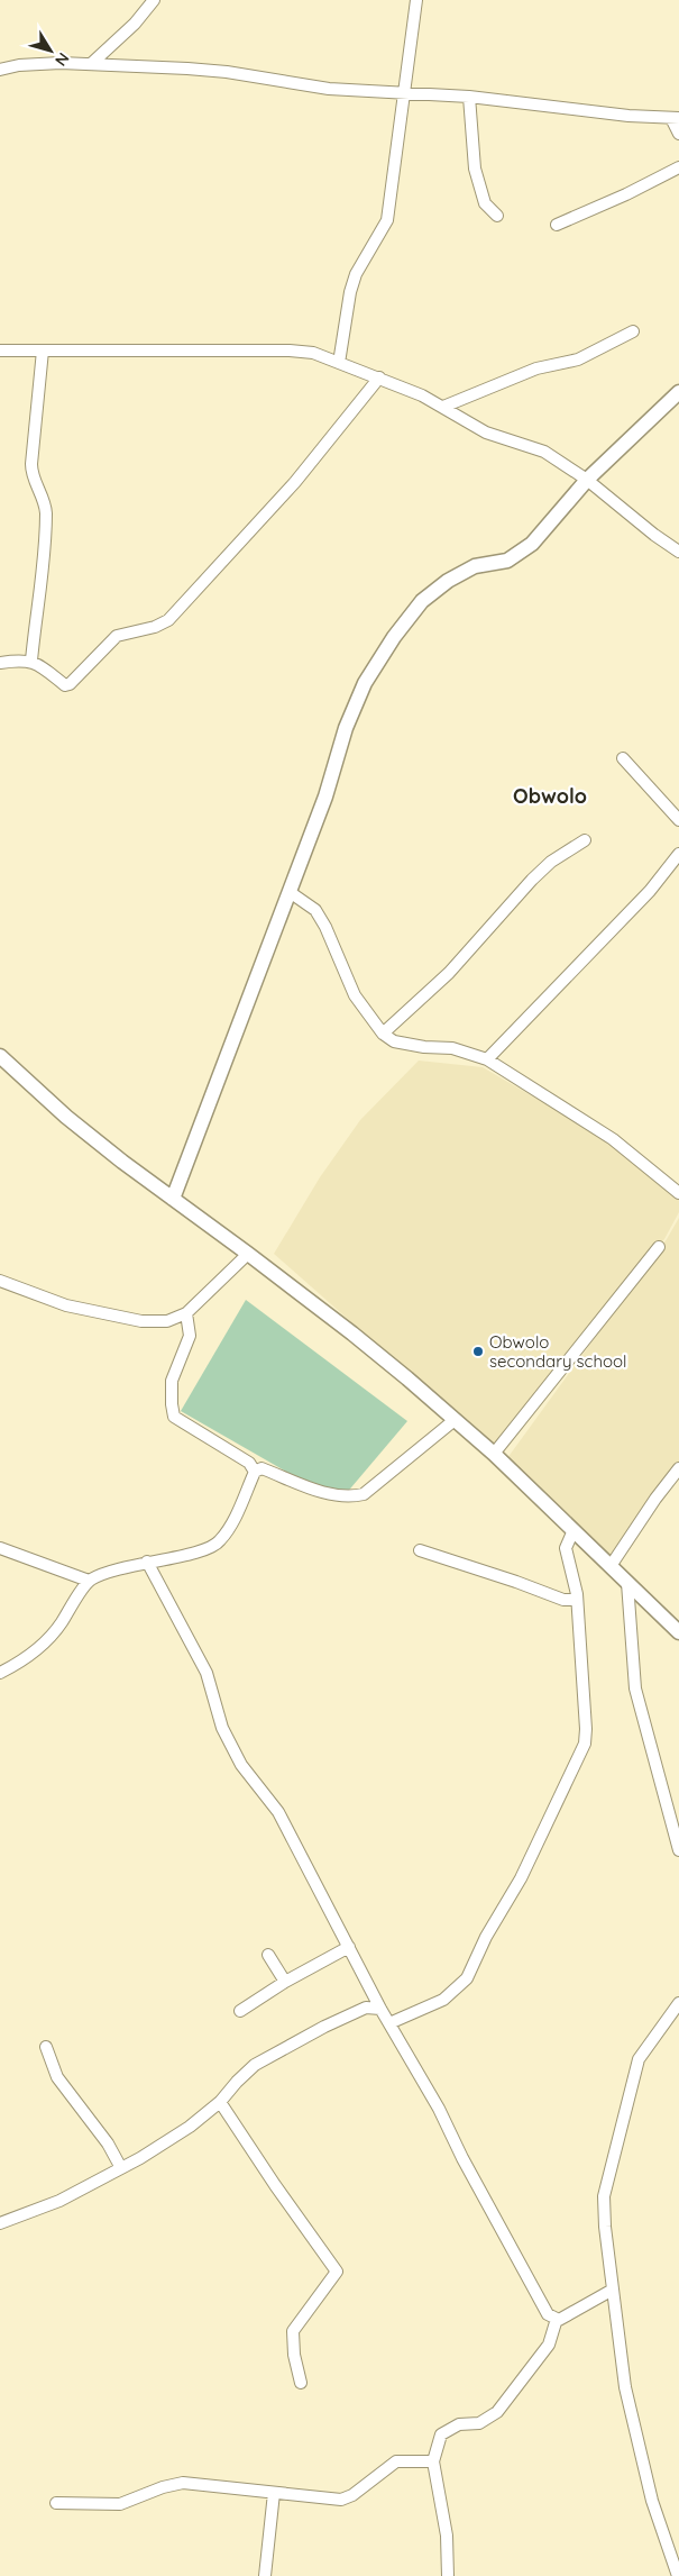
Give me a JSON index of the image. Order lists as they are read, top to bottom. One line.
{"districts":["Obwolo"],"places":["Obwolo secondary school"],"north":"bottom right"}
